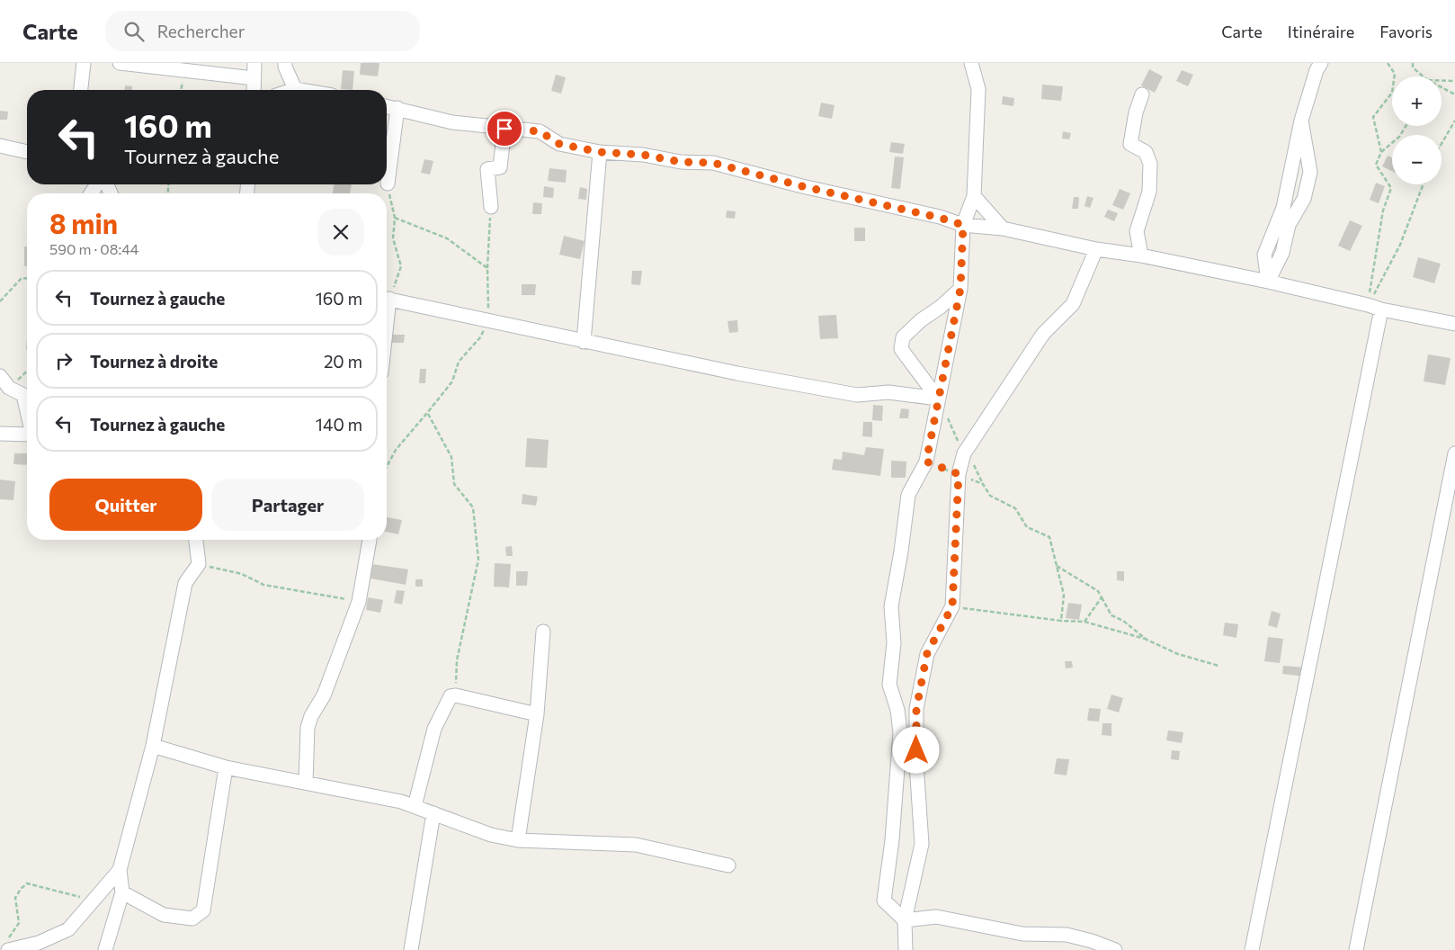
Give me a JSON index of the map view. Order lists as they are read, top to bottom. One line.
{"page":{"header":"Carte","search":"Rechercher","nav":["Carte","Itinéraire","Favoris"],"map_buttons":["+","−"],"turn":["160 m","Tournez à gauche"],"heading":["8 min","590 m · 08:44"],"list":[{"name":"Tournez à gauche","value":"160 m"},{"name":"Tournez à droite","value":"20 m"},{"name":"Tournez à gauche","value":"140 m"}],"buttons":["Quitter","Partager"]}}
